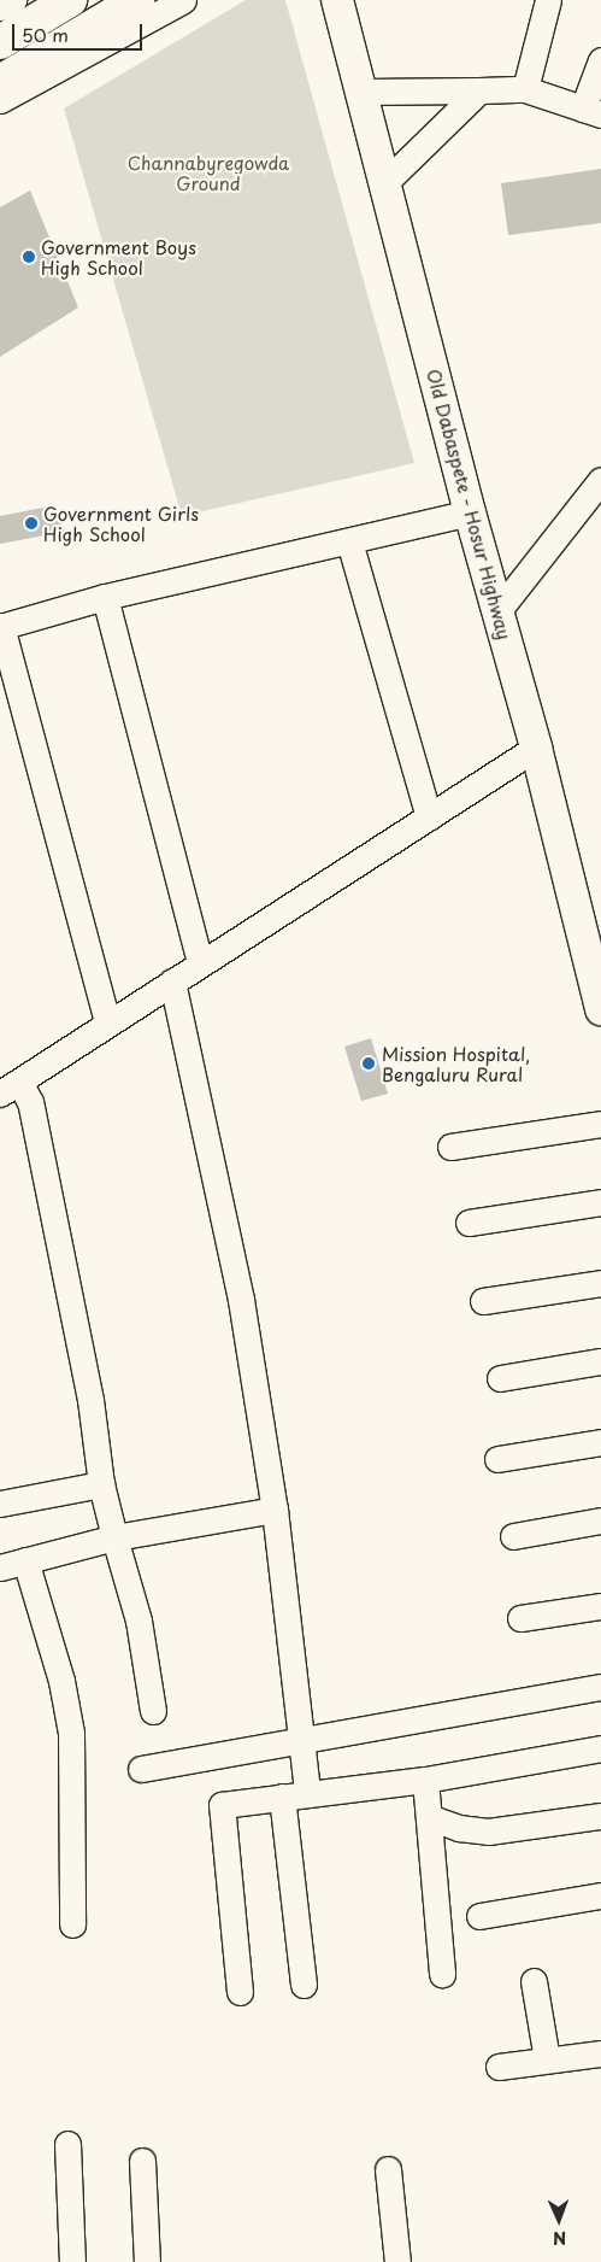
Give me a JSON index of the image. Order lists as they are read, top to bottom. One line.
{"streets":{"main road":["Old Dabaspete - Hosur Highway"]},"parks":["Channabyregowda Ground"],"places":["Government Boys High School","Government Girls High School","Mission Hospital, Bengaluru Rural"],"scale_bar":"50 m","north":"bottom"}
